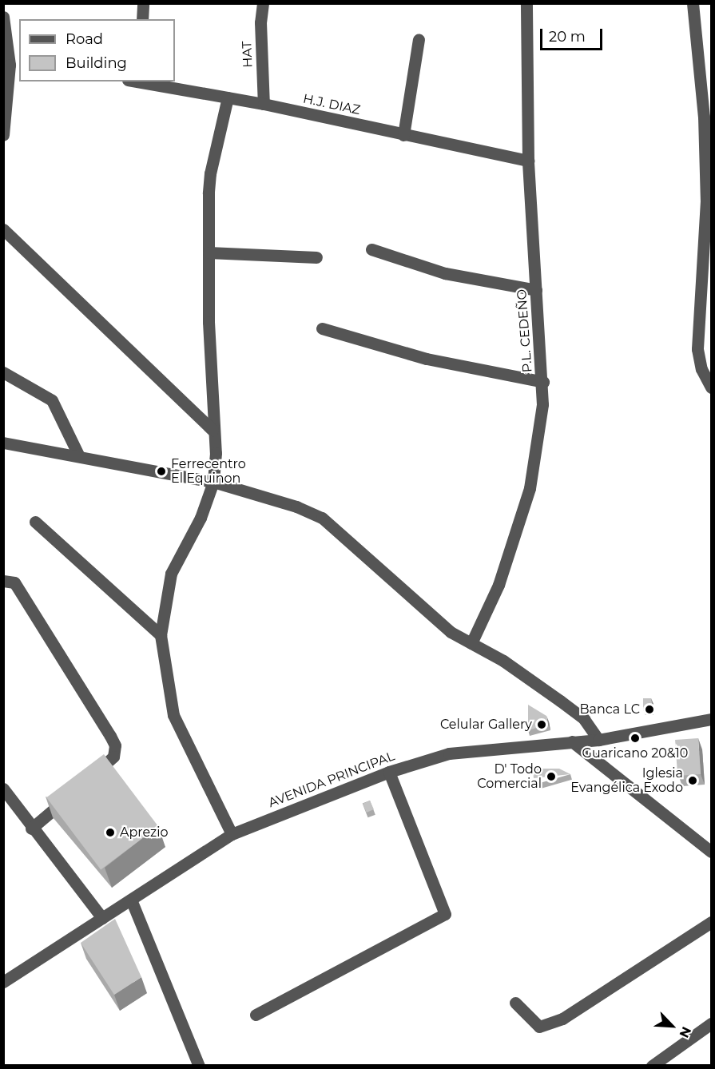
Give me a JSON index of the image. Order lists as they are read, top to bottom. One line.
{"streets":{"street":["HAT","H.J. DIAZ","P.L. CEDEÑO","AVENIDA PRINCIPAL"]},"crossings":[["HAT","H.J. DIAZ"],["H.J. DIAZ","P.L. CEDEÑO"]],"places":["Ferrecentro El Equinon","Banca LC","Celular Gallery","Guaricano 20&10","D' Todo Comercial","Iglesia Evangélica Exodo","Aprezio"],"legend":["Road","Building"],"scale_bar":"20 m","north":"bottom right"}
